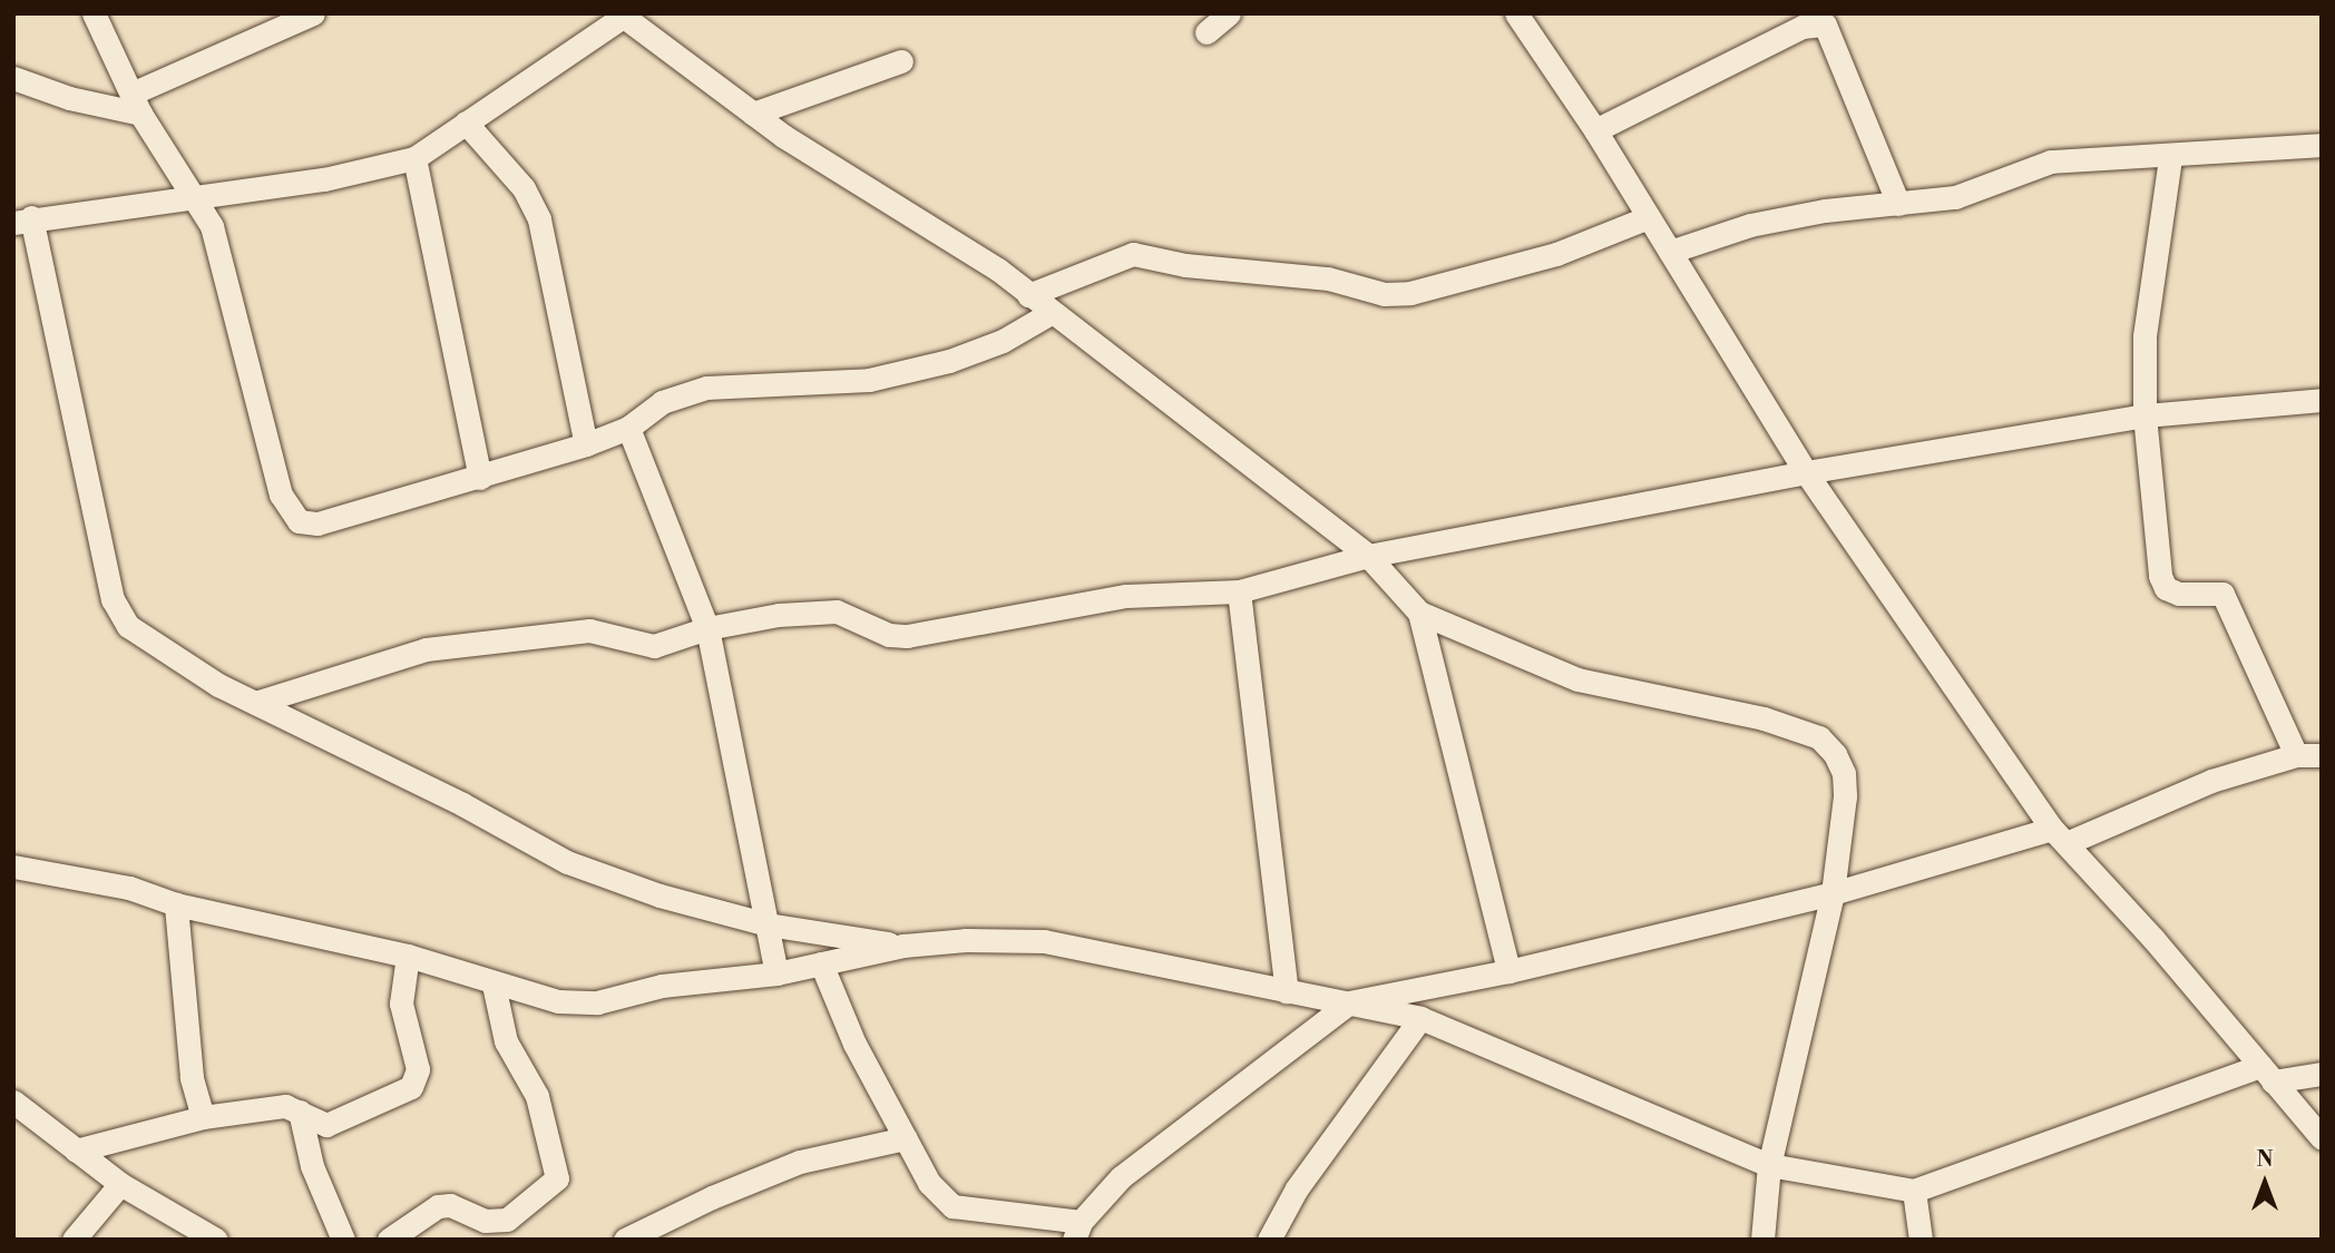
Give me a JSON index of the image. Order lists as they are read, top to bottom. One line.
{"north":"top"}
